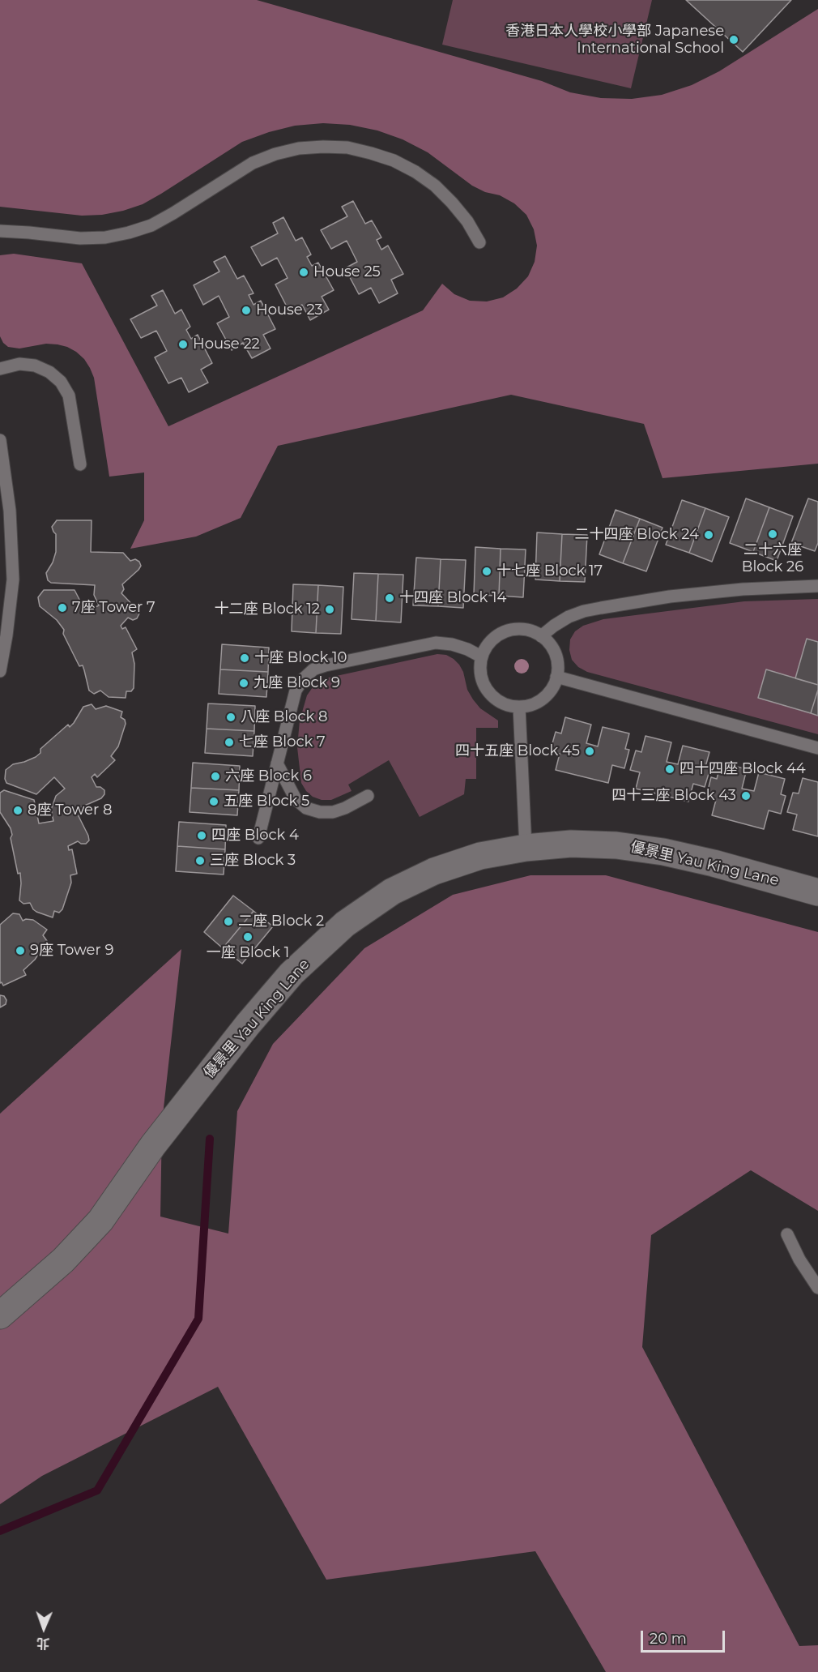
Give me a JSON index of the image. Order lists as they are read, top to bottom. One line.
{"streets":{"street":["優景里 Yau King Lane"]},"places":["香港日本人學校小學部 Japanese International School","House 25","House 23","House 22","二十六座 Block 26","二十四座 Block 24","十七座 Block 17","十四座 Block 14","7座 Tower 7","十二座 Block 12","十座 Block 10","九座 Block 9","八座 Block 8","七座 Block 7","四十五座 Block 45","四十四座 Block 44","六座 Block 6","四十三座 Block 43","五座 Block 5","8座 Tower 8","四座 Block 4","三座 Block 3","二座 Block 2","一座 Block 1","9座 Tower 9"],"scale_bar":"20 m","north":"bottom"}
